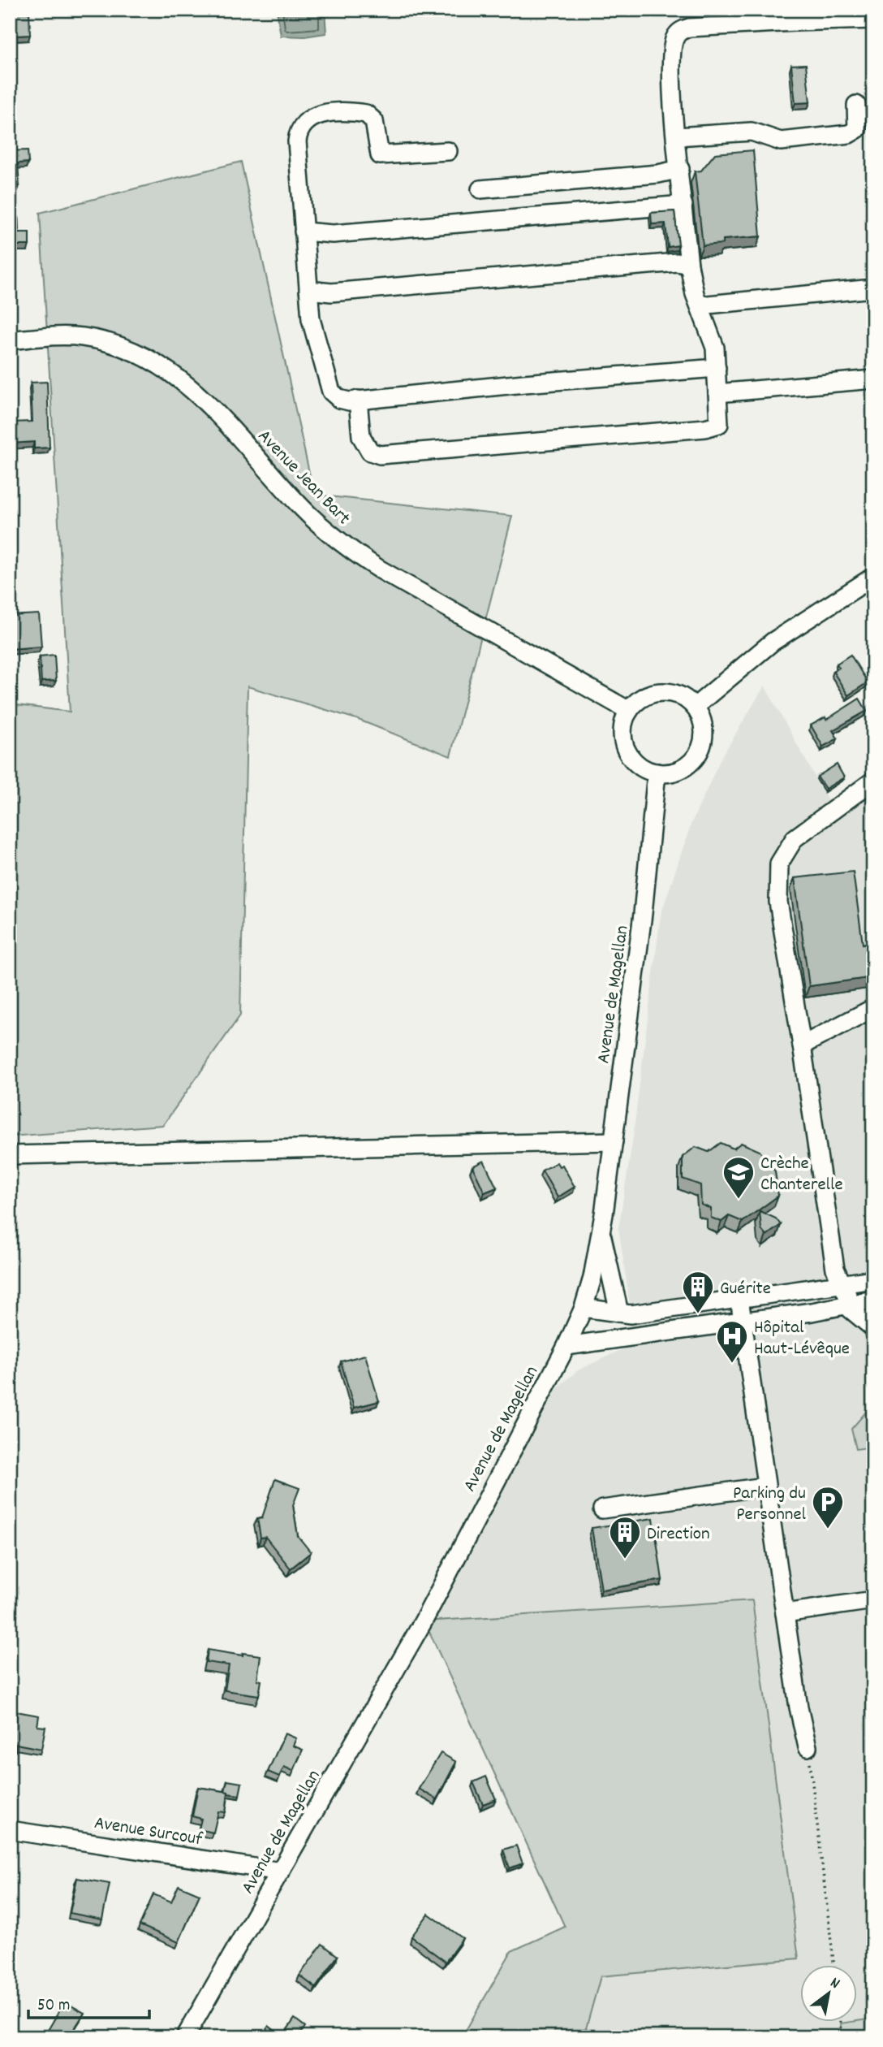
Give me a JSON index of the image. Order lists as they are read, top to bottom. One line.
{"streets":{"street":["Avenue Jean Bart","Avenue de Magellan","Avenue Surcouf"]},"crossings":[["Avenue Jean Bart","Avenue de Magellan"],["Avenue de Magellan","Avenue Surcouf"]],"places":{"school or university":["Crèche Chanterelle"],"building":["Guérite","Direction"],"hospital":["Hôpital Haut-Lévêque"],"parking":["Parking du Personnel"]},"scale_bar":"50 m","north":"top right"}
